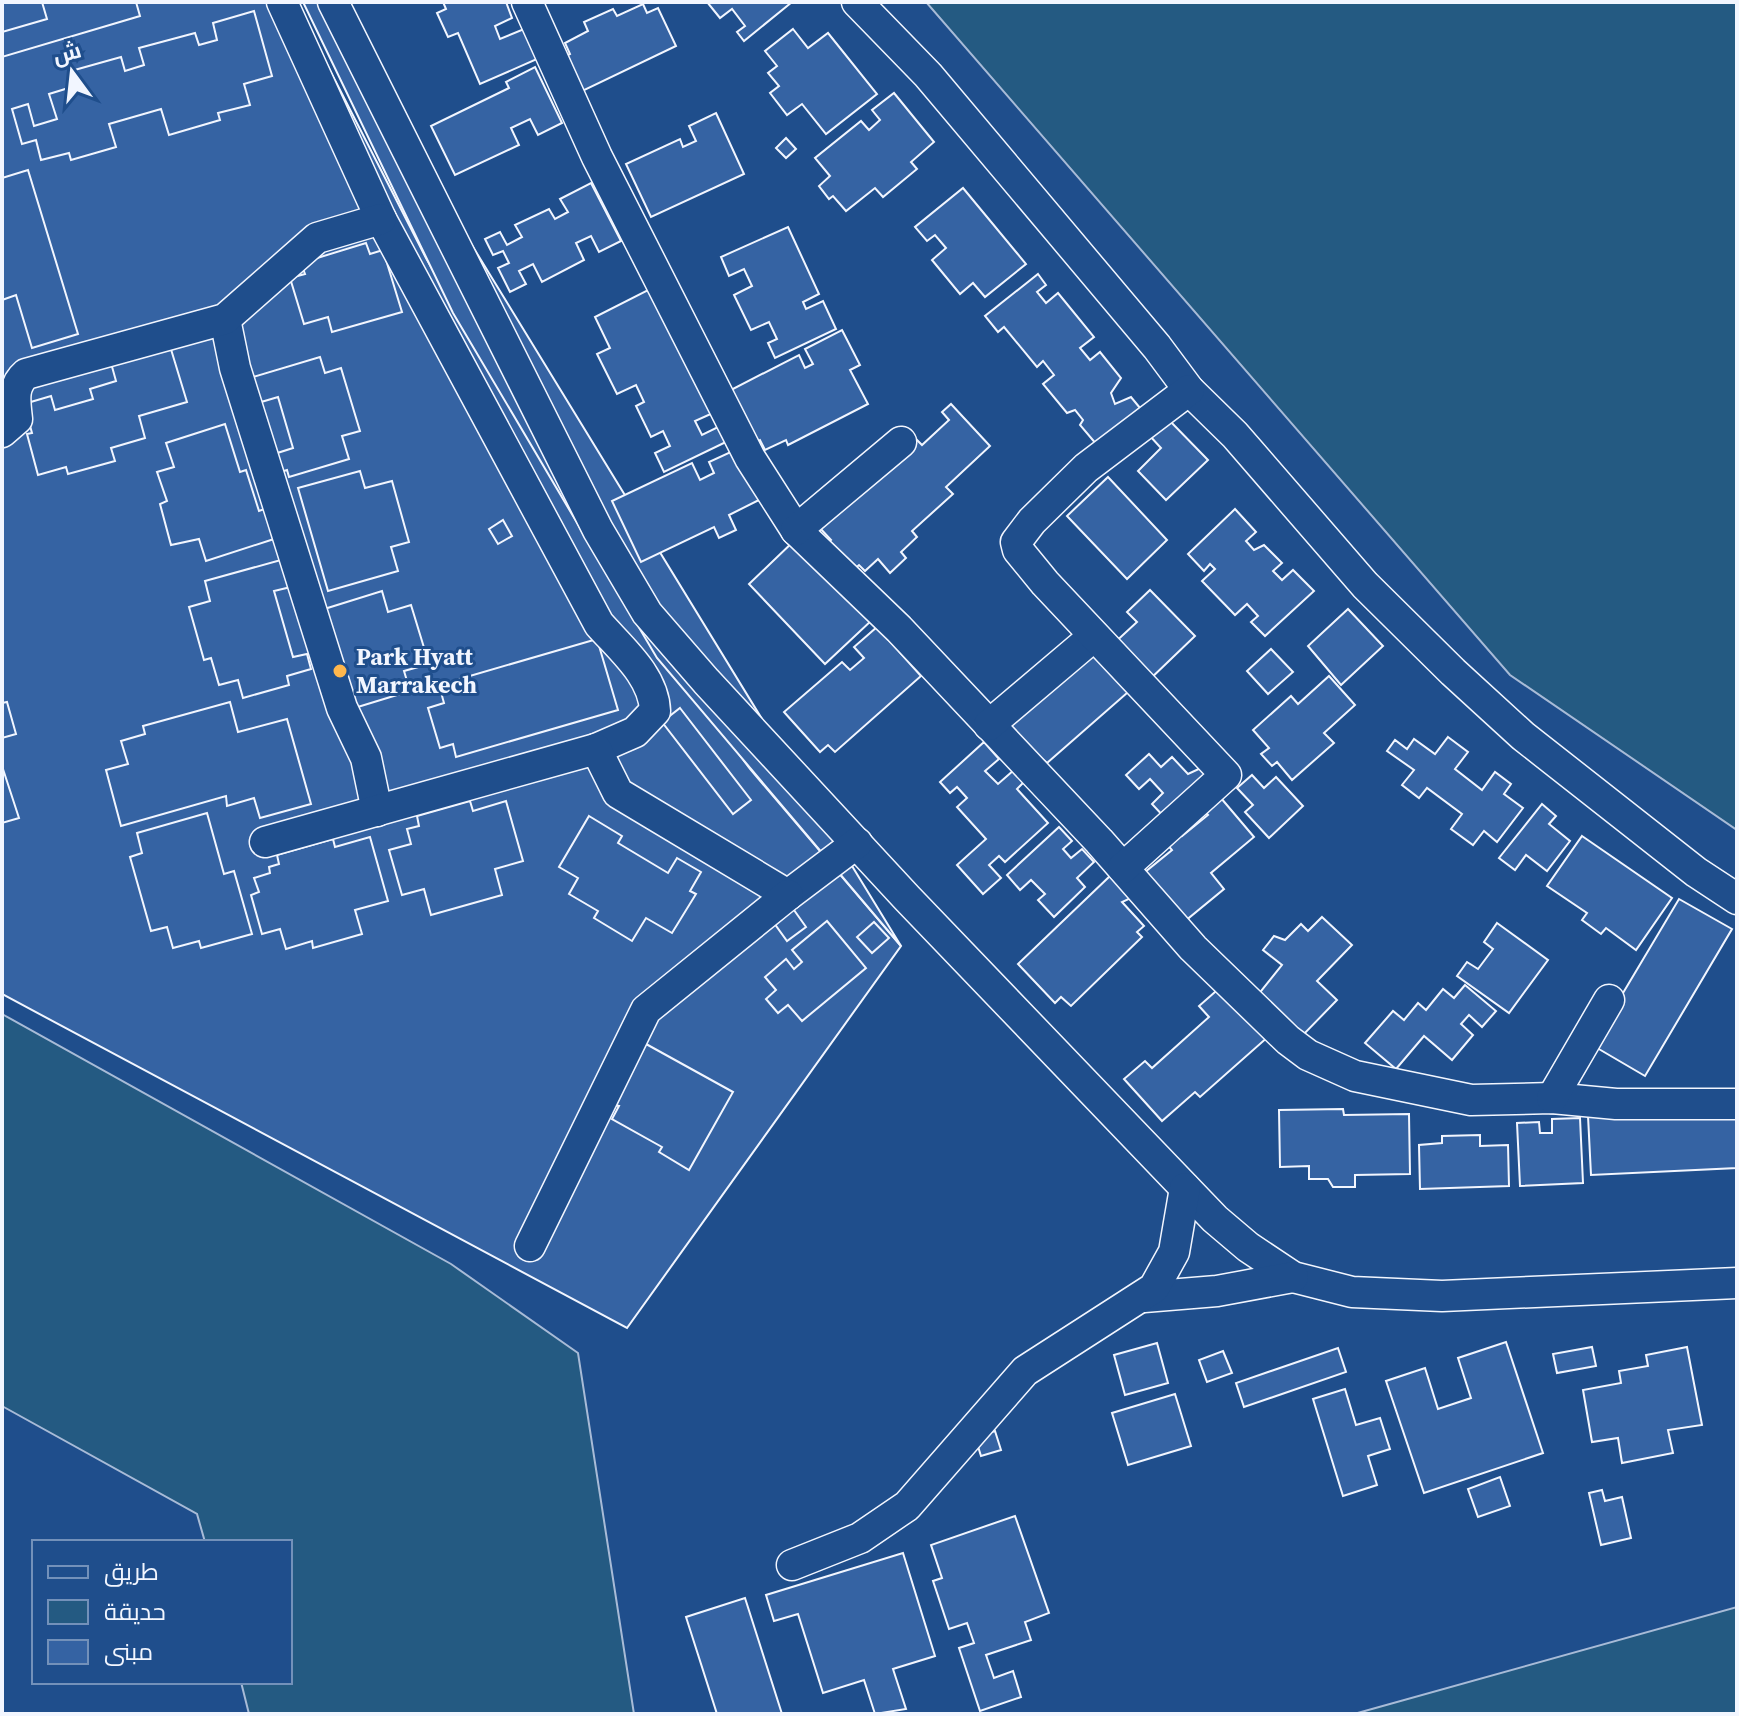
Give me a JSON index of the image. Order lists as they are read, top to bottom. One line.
{"places":["Park Hyatt Marrakech"],"legend":["طريق","حديقة","مبنى"],"north":"top"}
